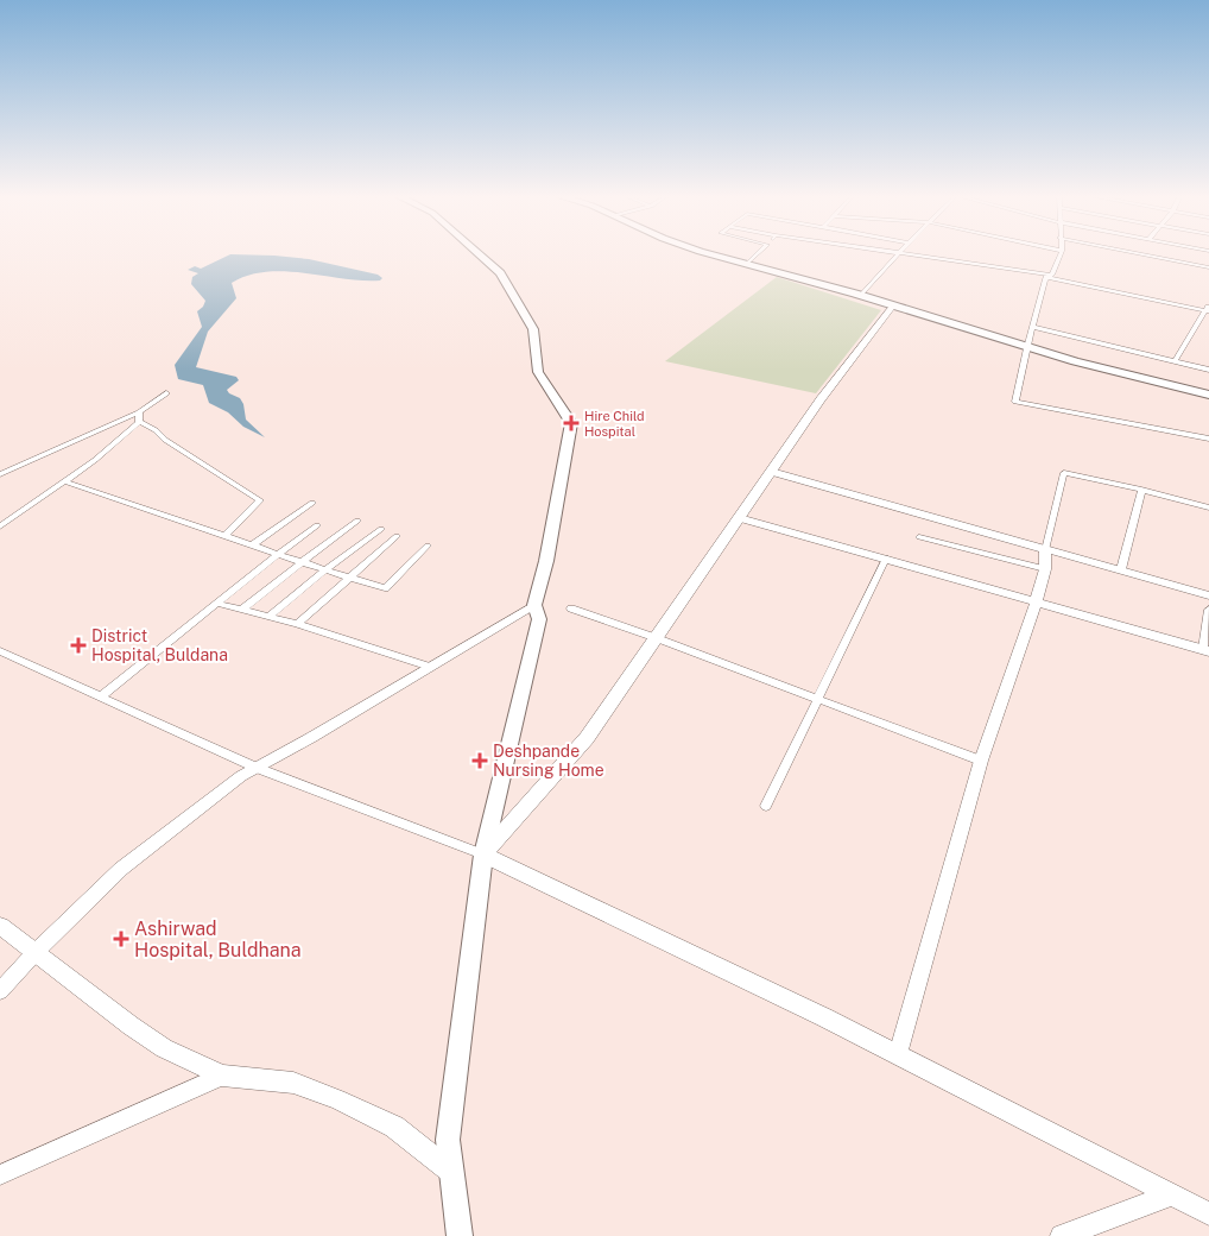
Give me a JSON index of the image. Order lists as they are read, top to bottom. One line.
{"places":{"health":["Hire Child Hospital","District Hospital, Buldana","Deshpande Nursing Home","Ashirwad Hospital, Buldhana"]}}
